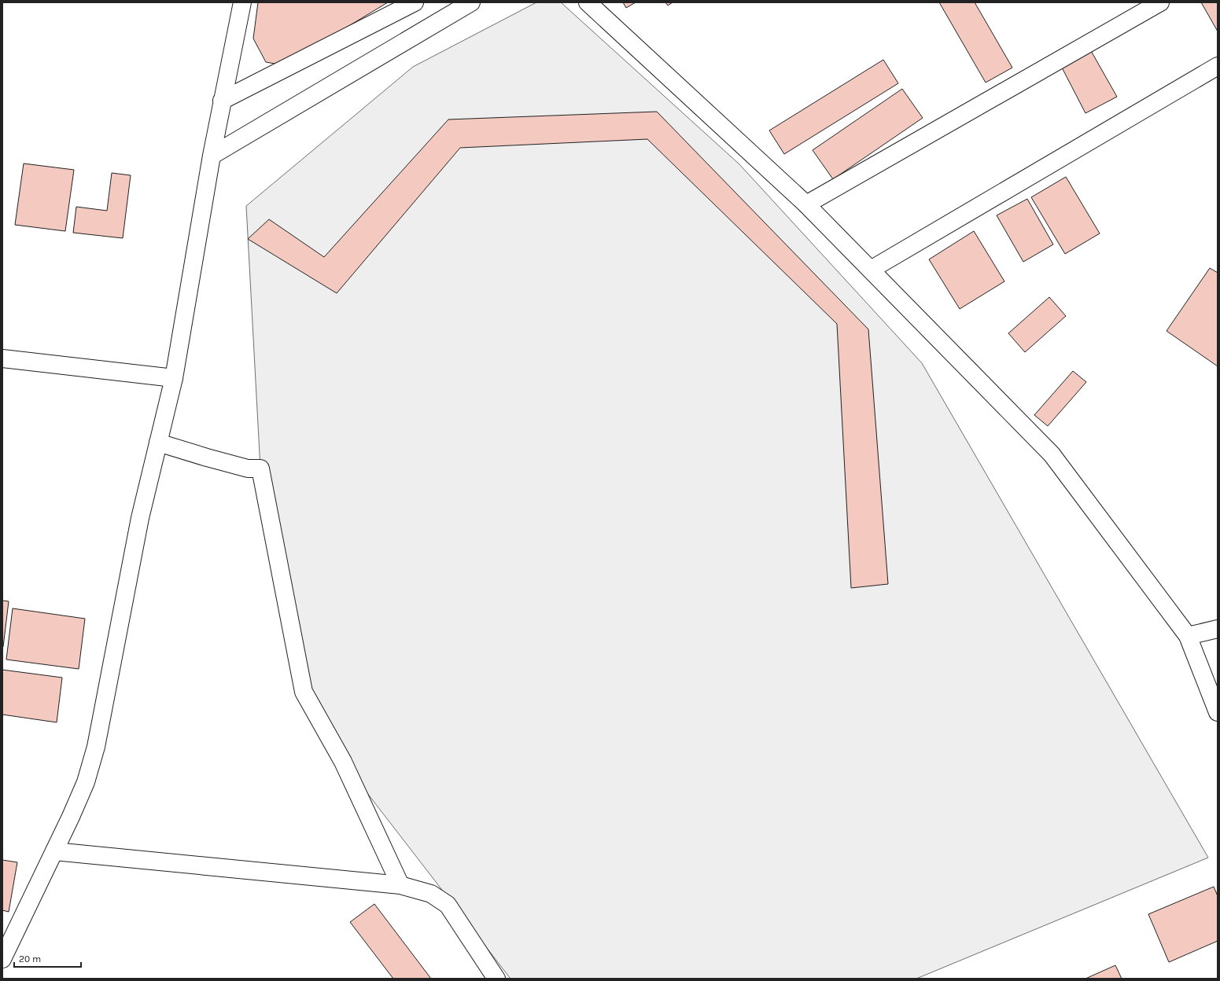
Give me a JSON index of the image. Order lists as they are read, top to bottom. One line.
{"scale_bar":"20 m"}
